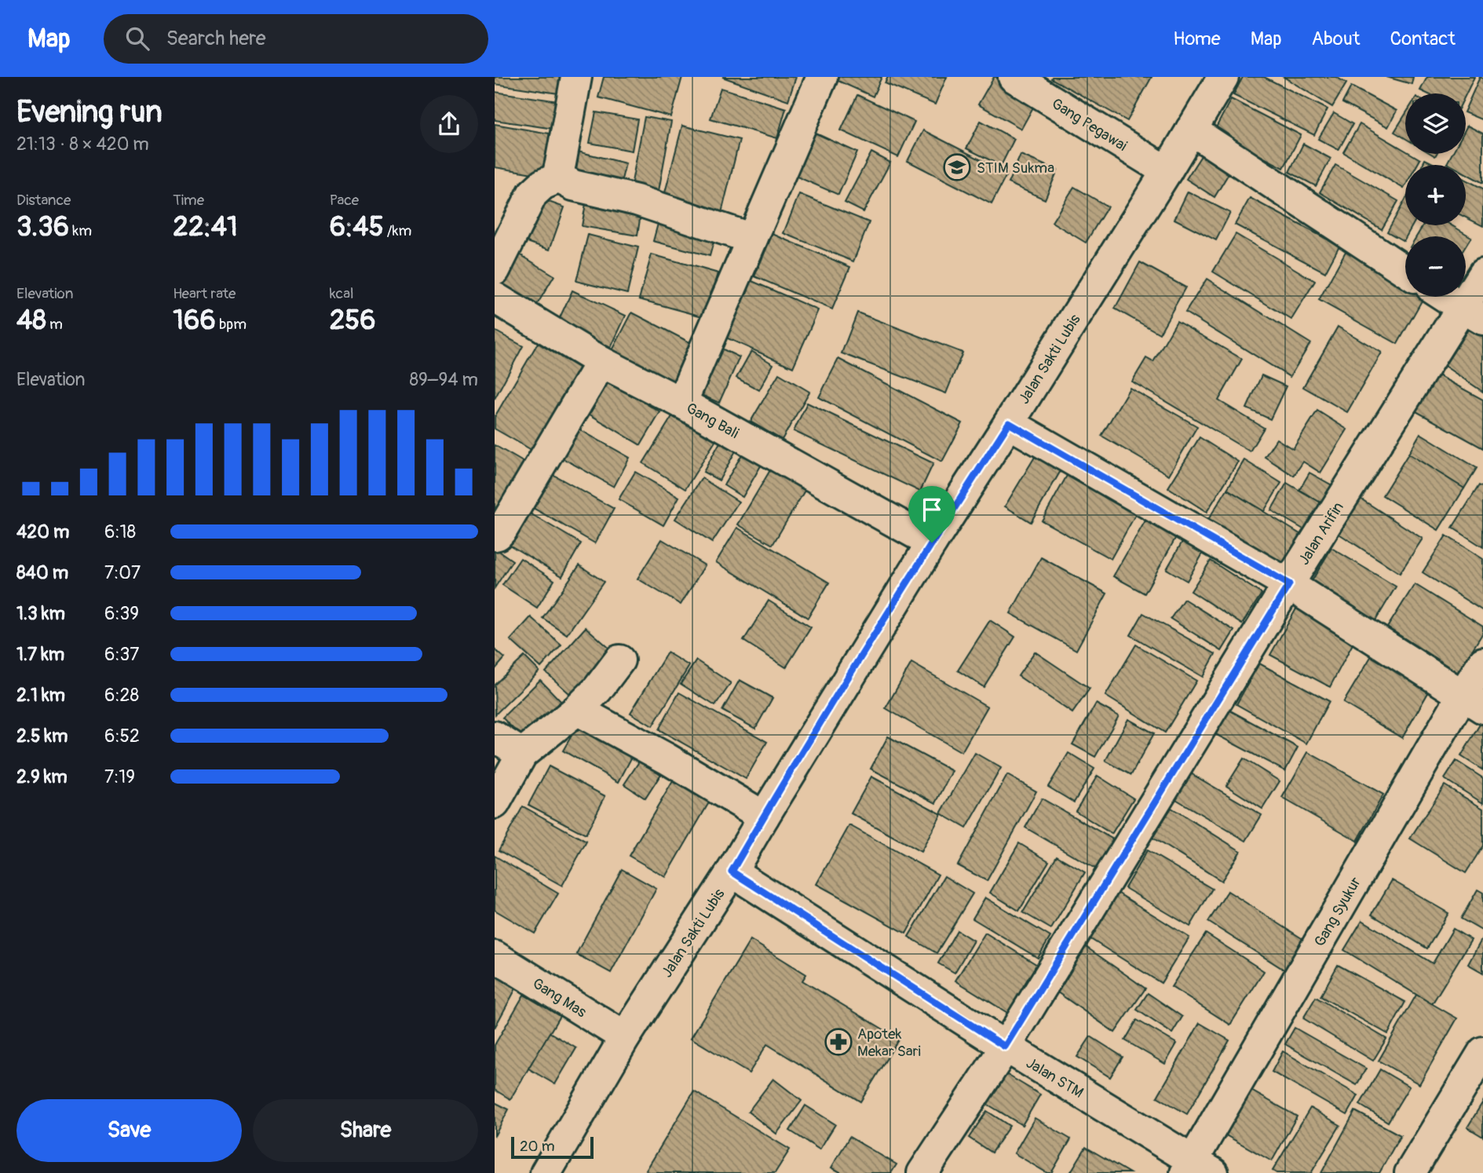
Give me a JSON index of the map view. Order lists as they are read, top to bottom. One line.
{"streets":{"street":["Gang Pegawai","Jalan Sakti Lubis","Gang Bali","Jalan Arifin","Gang Syukur","Gang Mas","Jalan STM"]},"crossings":[["Gang Pegawai","Jalan Sakti Lubis"],["Jalan Sakti Lubis","Gang Bali"],["Jalan Sakti Lubis","Gang Mas"],["Jalan Sakti Lubis","Jalan STM"],["Jalan Arifin","Jalan STM"],["Gang Syukur","Jalan STM"]],"places":{"school or university":["STIM Sukma"],"pharmacy":["Apotek Mekar Sari"]},"scale_bar":"20 m","page":{"header":"Map","search":"Search here","nav":["Home","Map","About","Contact"],"heading":["Evening run","21:13 · 8 × 420 m"],"map_buttons":["+","−"],"stats":[["Distance","3.36 km"],["Time","22:41"],["Pace","6:45 /km"],["Elevation","48 m"],["Heart rate","166 bpm"],["kcal","256"]],"chart":["Elevation","89–94 m"],"list":[{"name":"420 m","note":"6:18"},{"name":"840 m","note":"7:07"},{"name":"1.3 km","note":"6:39"},{"name":"1.7 km","note":"6:37"},{"name":"2.1 km","note":"6:28"},{"name":"2.5 km","note":"6:52"},{"name":"2.9 km","note":"7:19"}],"buttons":["Save","Share"],"scale":"20 m"}}
